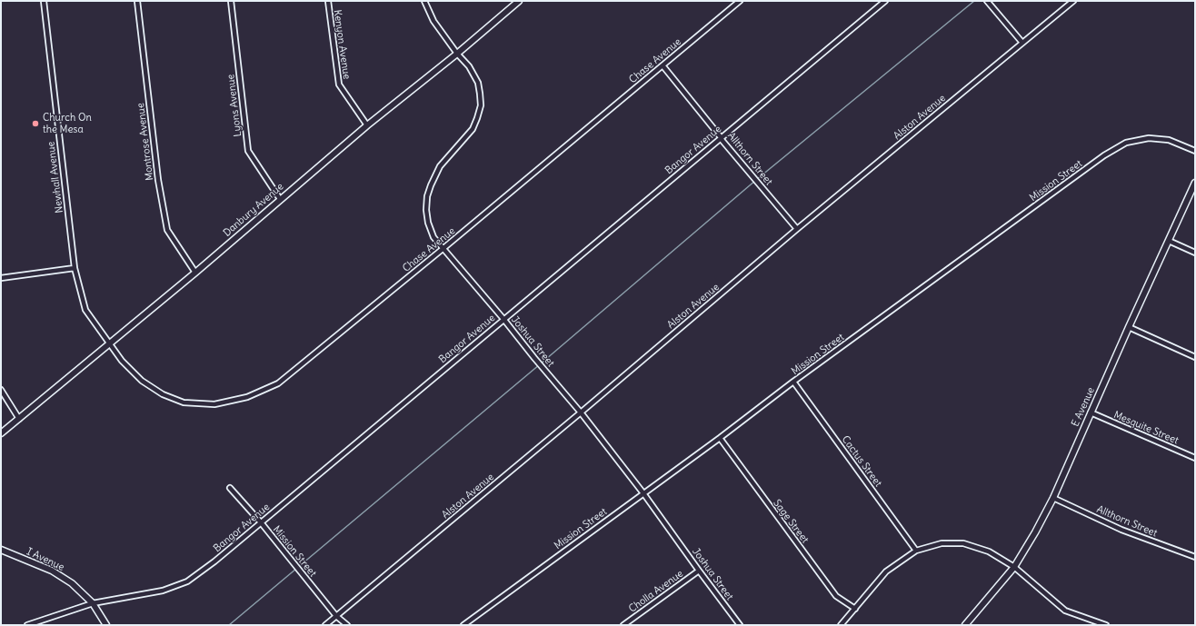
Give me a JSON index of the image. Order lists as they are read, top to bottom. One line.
{"streets":{"street":["Kenyon Avenue","Chase Avenue","Lyons Avenue","Alston Avenue","Montrose Avenue","Bangor Avenue","Allthorn Street","Newhall Avenue","Mission Street","Danbury Avenue","Joshua Street","E Avenue","Mesquite Street","Cactus Street","Sage Street","I Avenue","Cholla Avenue"]},"crossings":[["Kenyon Avenue","Danbury Avenue"],["Chase Avenue","Allthorn Street"],["Chase Avenue","Newhall Avenue"],["Chase Avenue","Danbury Avenue"],["Chase Avenue","Joshua Street"],["Lyons Avenue","Danbury Avenue"],["Alston Avenue","Allthorn Street"],["Alston Avenue","Mission Street"],["Alston Avenue","Joshua Street"],["Montrose Avenue","Danbury Avenue"],["Bangor Avenue","Allthorn Street"],["Bangor Avenue","Mission Street"],["Bangor Avenue","Joshua Street"],["Bangor Avenue","I Avenue"],["Allthorn Street","E Avenue"],["Newhall Avenue","Danbury Avenue"],["Mission Street","Joshua Street"],["Mission Street","Cactus Street"],["Mission Street","Sage Street"],["Danbury Avenue","Joshua Street"],["Joshua Street","Cholla Avenue"],["E Avenue","Mesquite Street"]],"places":["Church On the Mesa"]}
